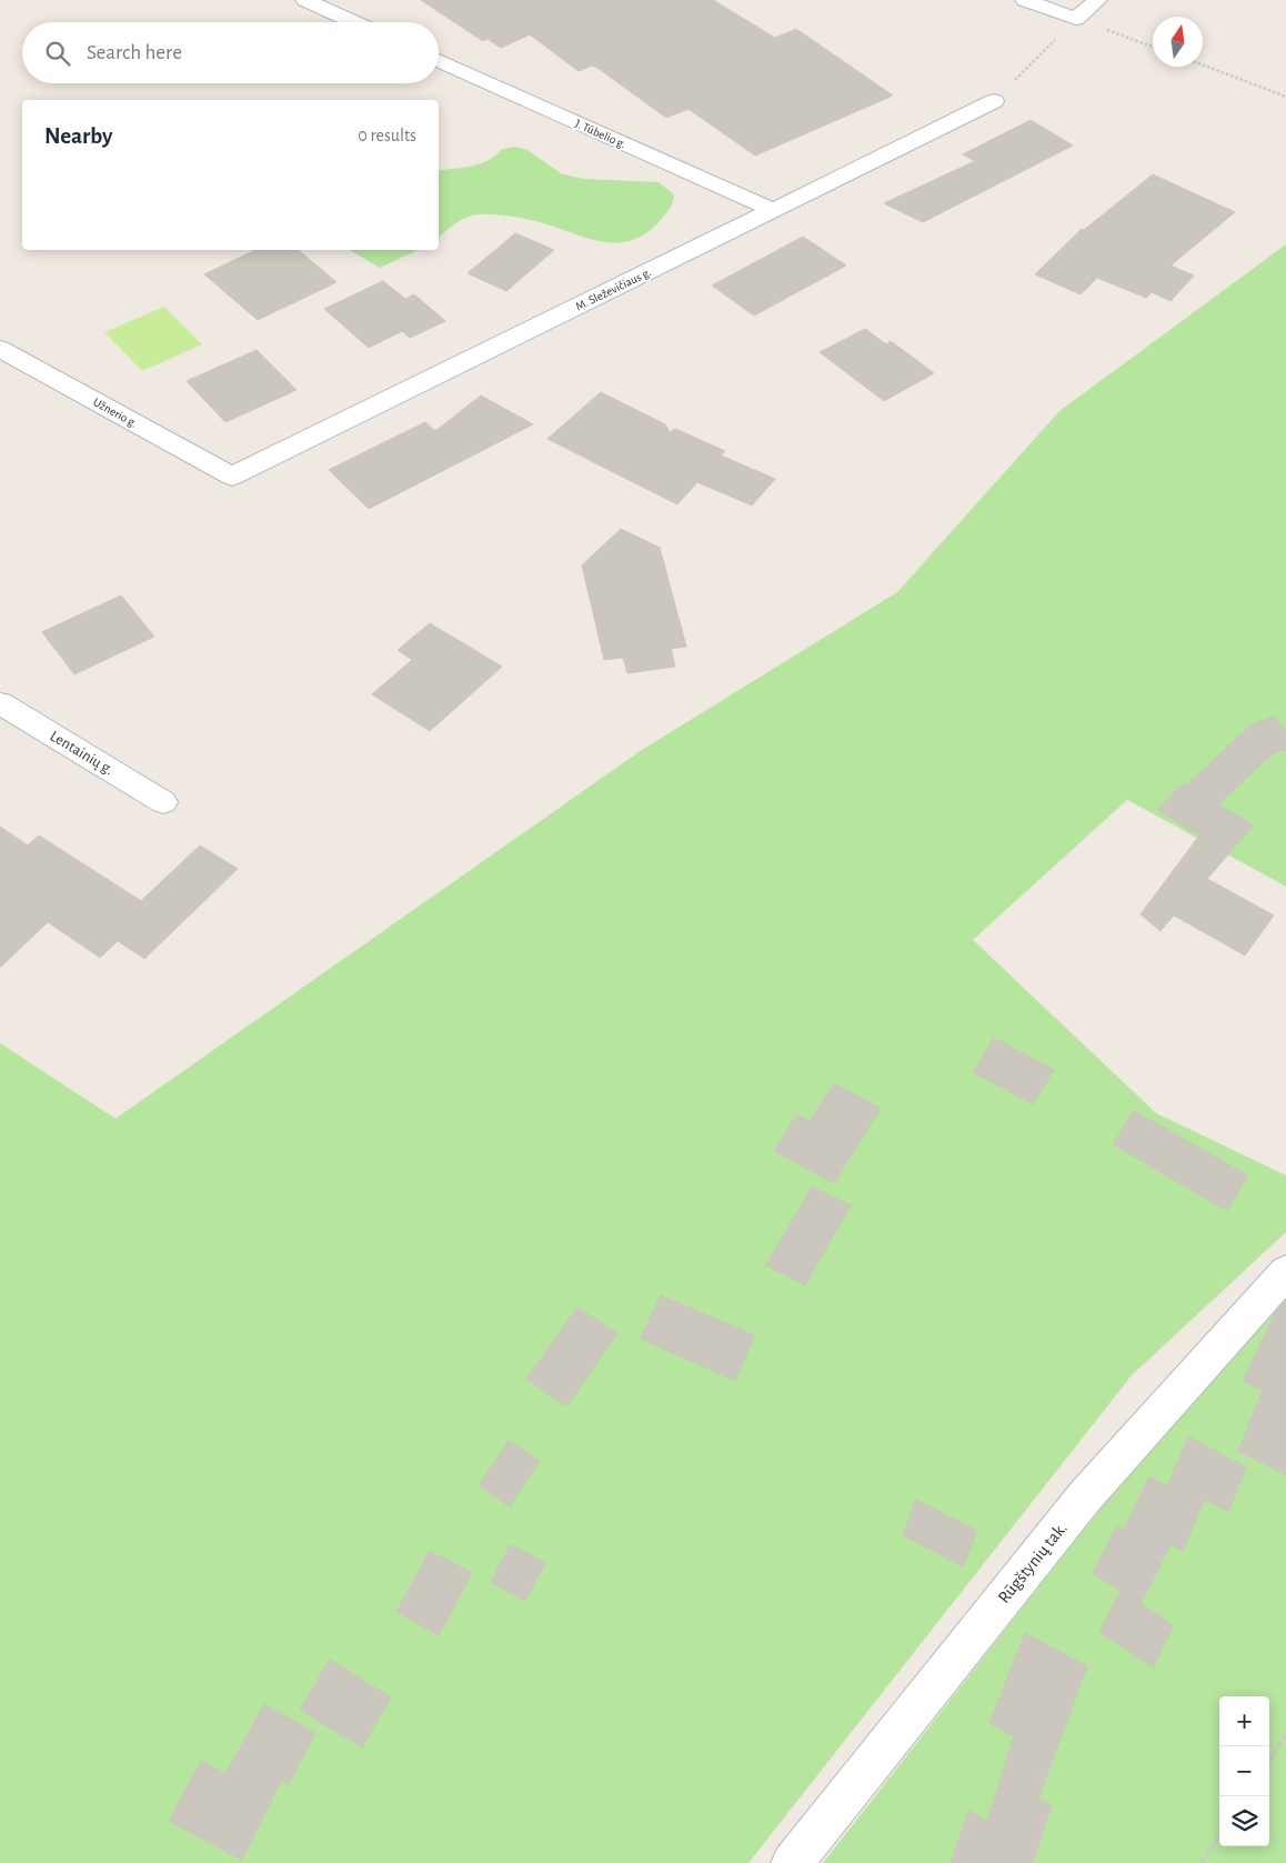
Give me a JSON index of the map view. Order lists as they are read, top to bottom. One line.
{"streets":{"street":["J. Tūbelio g.","M. Sleževičiaus g.","Užnerio g.","Lentainių g.","Rūgštynių tak."]},"crossings":[["J. Tūbelio g.","M. Sleževičiaus g."],["M. Sleževičiaus g.","Užnerio g."]],"north":"top","page":{"search":"Search here","heading":["Nearby","0 results"],"map_buttons":["+","−"]}}
